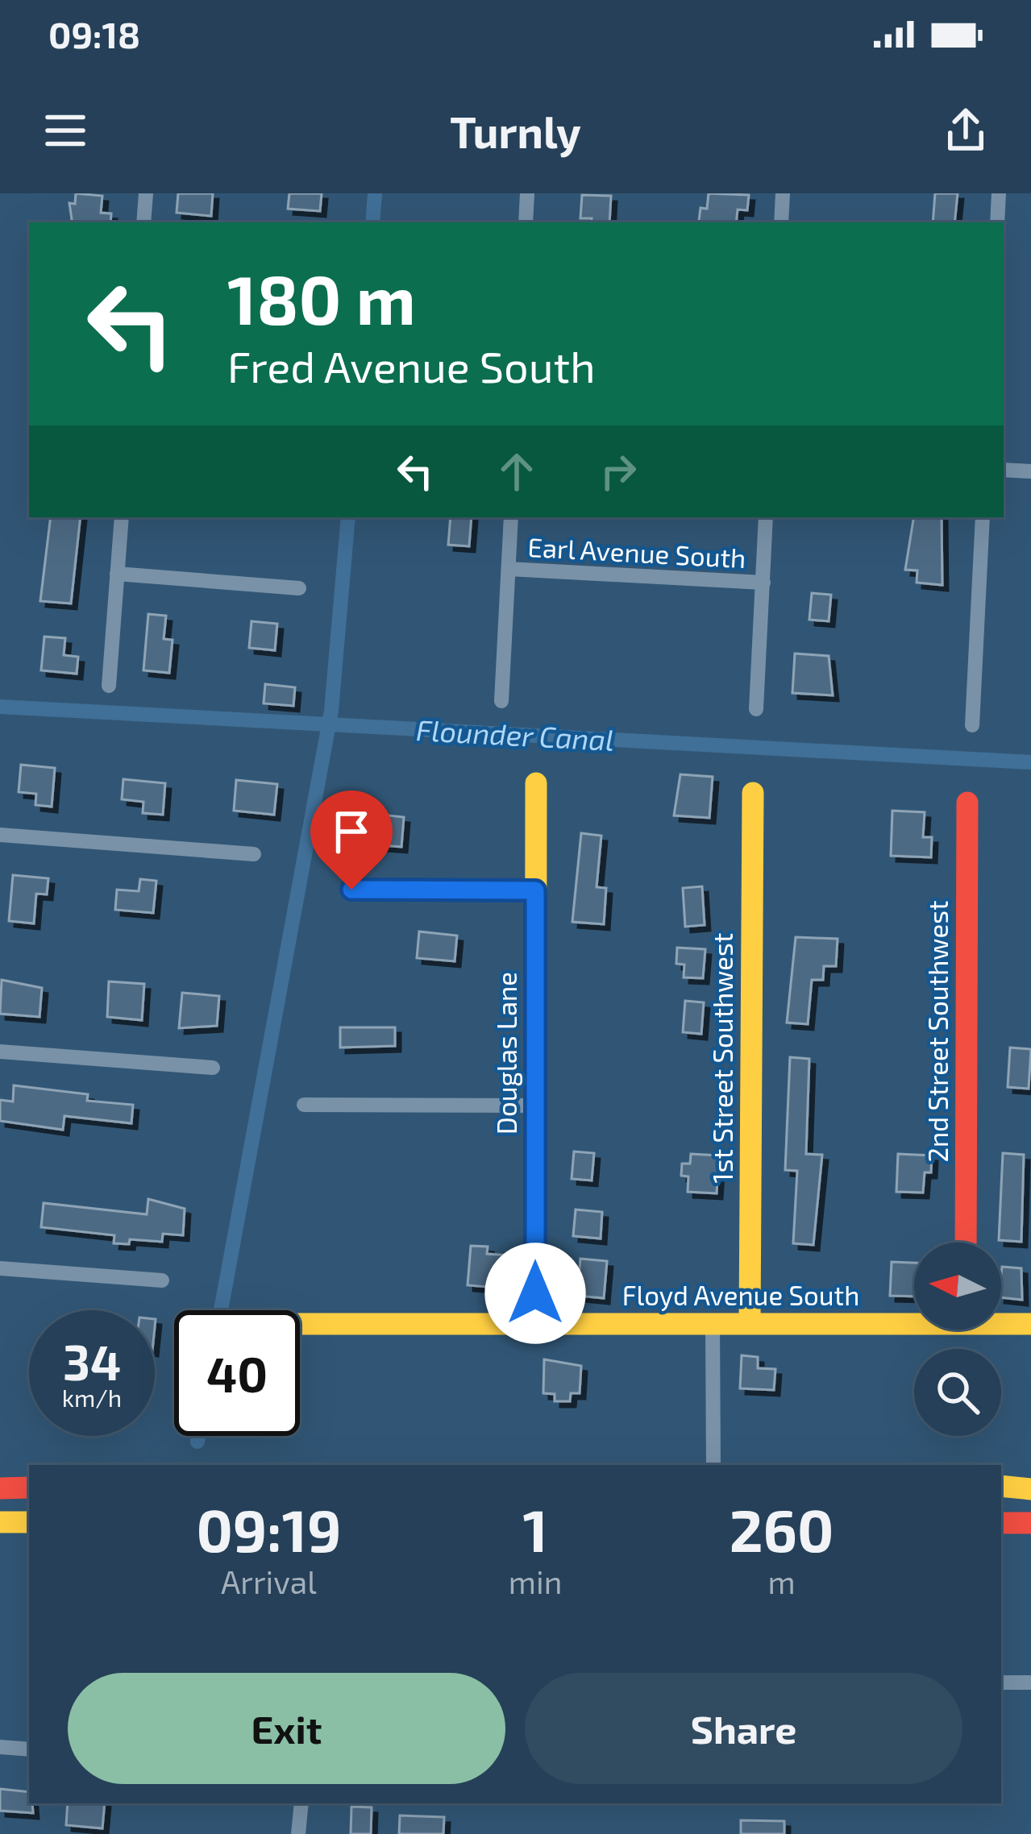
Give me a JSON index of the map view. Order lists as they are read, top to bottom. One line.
{"streets":{"street":["Earl Avenue South","2nd Street Southwest","Douglas Lane","1st Street Southwest","Floyd Avenue South"]},"crossings":[["Douglas Lane","Floyd Avenue South"],["1st Street Southwest","Floyd Avenue South"]],"water":["Flounder Canal"],"north":"left","page":{"status":"09:18","header":"Turnly","turn":["180 m","Fred Avenue South"],"speed":"34 km/h","limit":"40","eta":["09:19","Arrival","1","min","260","m"],"buttons":["Exit","Share"]}}
